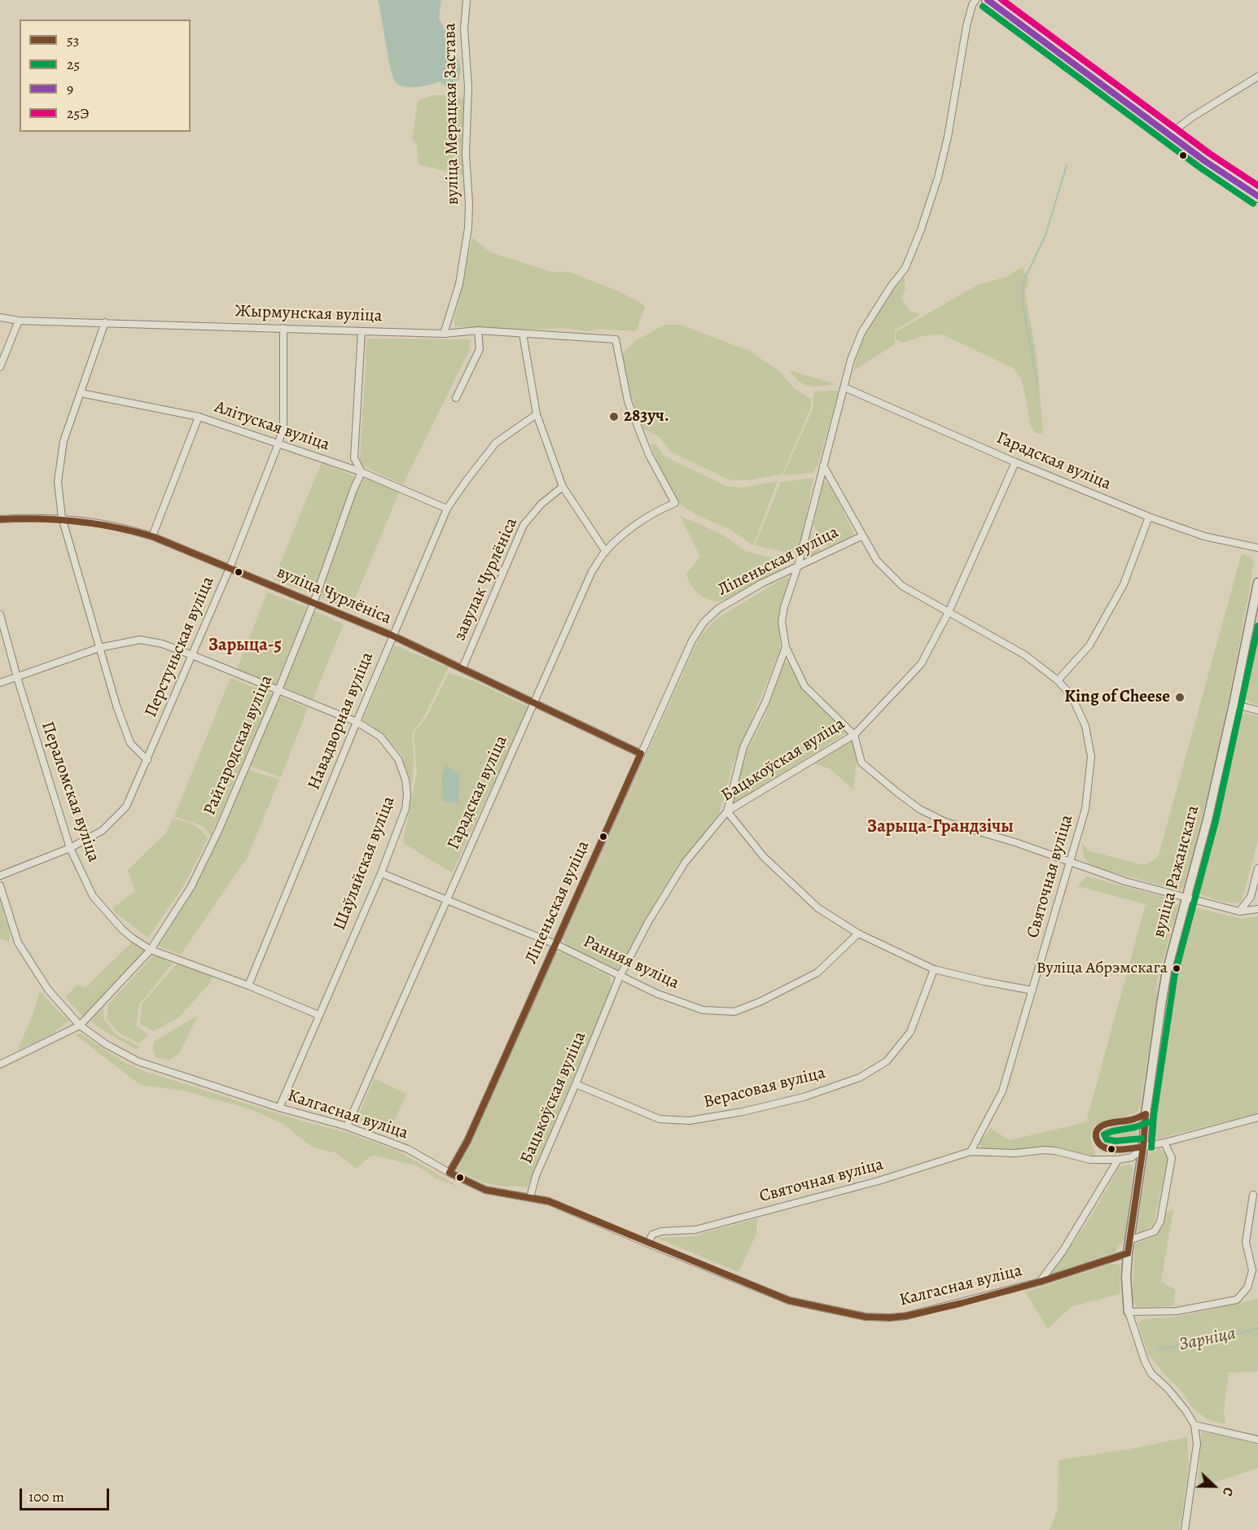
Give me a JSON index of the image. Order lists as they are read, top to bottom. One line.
{"streets":{"street":["вуліца Мерацкая Застава","Жырмунская вуліца","Алітуская вуліца","Гарадская вуліца","Ліпеньская вуліца","завулак Чурлёніса","вуліца Чурлёніса","Перстуньская вуліца","Навадворная вуліца","Райгародская вуліца","Бацькоўская вуліца","Пераломская вуліца","Шаўляйская вуліца","вуліца Ражанскага","Святочная вуліца","Ранняя вуліца","Верасовая вуліца","Калгасная вуліца"]},"crossings":[["вуліца Мерацкая Застава","Жырмунская вуліца"],["Жырмунская вуліца","Гарадская вуліца"],["Жырмунская вуліца","Перстуньская вуліца"],["Алітуская вуліца","Перстуньская вуліца"],["Алітуская вуліца","Навадворная вуліца"],["Алітуская вуліца","Райгародская вуліца"],["Гарадская вуліца","вуліца Чурлёніса"],["Гарадская вуліца","Бацькоўская вуліца"],["Гарадская вуліца","Ранняя вуліца"],["Гарадская вуліца","Калгасная вуліца"],["Ліпеньская вуліца","вуліца Чурлёніса"],["Ліпеньская вуліца","Святочная вуліца"],["Ліпеньская вуліца","Ранняя вуліца"],["Ліпеньская вуліца","Калгасная вуліца"],["завулак Чурлёніса","вуліца Чурлёніса"],["вуліца Чурлёніса","Перстуньская вуліца"],["вуліца Чурлёніса","Навадворная вуліца"],["вуліца Чурлёніса","Райгародская вуліца"],["Перстуньская вуліца","Пераломская вуліца"],["Перстуньская вуліца","Шаўляйская вуліца"],["Навадворная вуліца","Пераломская вуліца"],["Навадворная вуліца","Шаўляйская вуліца"],["Райгародская вуліца","Пераломская вуліца"],["Райгародская вуліца","Шаўляйская вуліца"],["Райгародская вуліца","Калгасная вуліца"],["Бацькоўская вуліца","Святочная вуліца"],["Бацькоўская вуліца","Ранняя вуліца"],["Бацькоўская вуліца","Верасовая вуліца"],["Бацькоўская вуліца","Калгасная вуліца"],["Пераломская вуліца","Шаўляйская вуліца"],["Шаўляйская вуліца","Ранняя вуліца"],["Шаўляйская вуліца","Калгасная вуліца"],["вуліца Ражанскага","Калгасная вуліца"],["Святочная вуліца","Калгасная вуліца"]],"districts":["Зарыца-5","Зарыца-Грандзічы"],"water":["Зарніца"],"places":["283уч.","King of Cheese","Вуліца Абрэмскага"],"lines":["transit line 9","transit line 25Э","transit line 25","transit line 53"],"legend":["53","25","9","25Э"],"scale_bar":"100 m","north":"right"}
